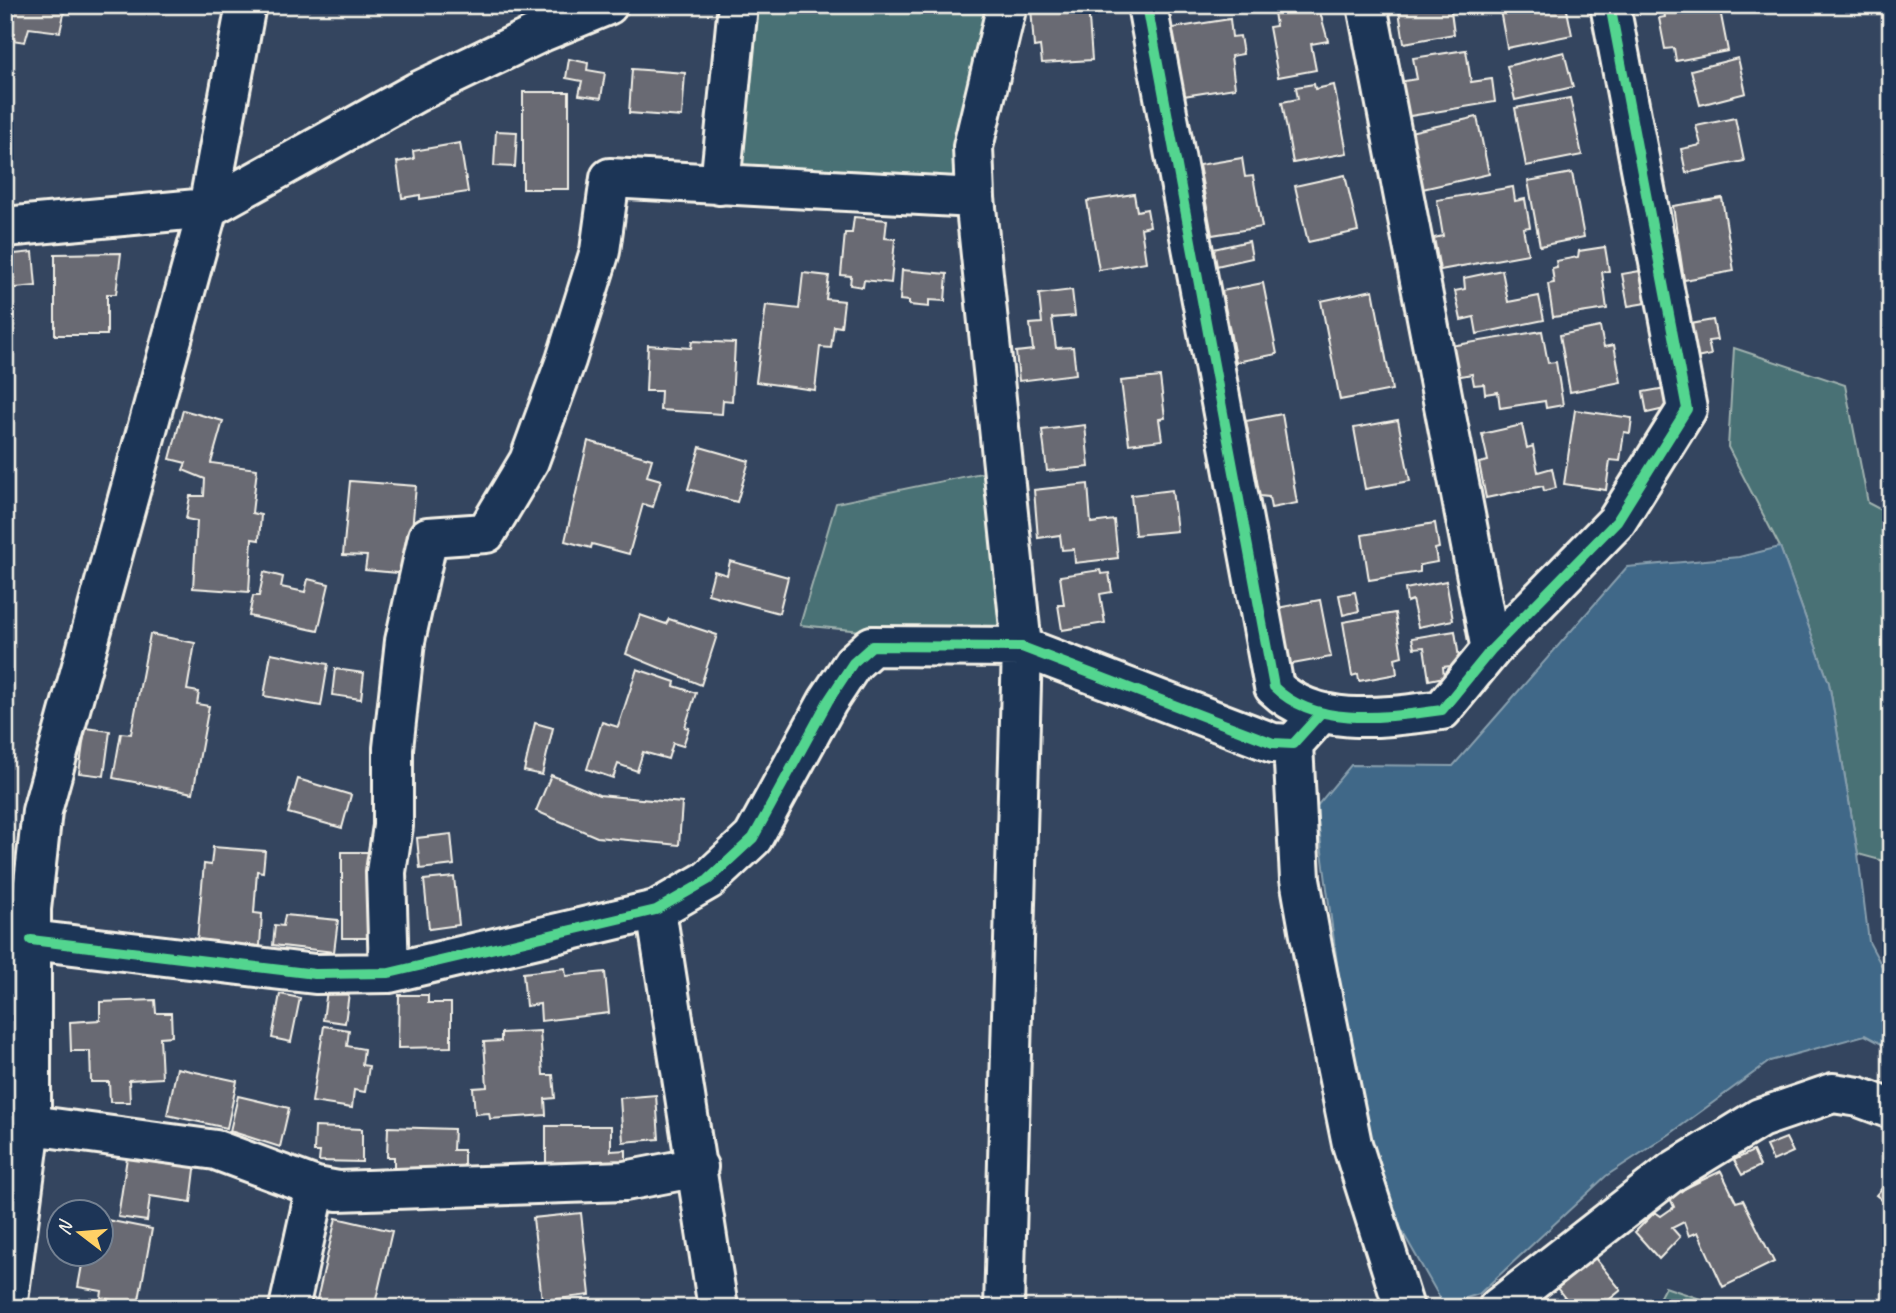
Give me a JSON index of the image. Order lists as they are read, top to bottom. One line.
{"north":"left"}
